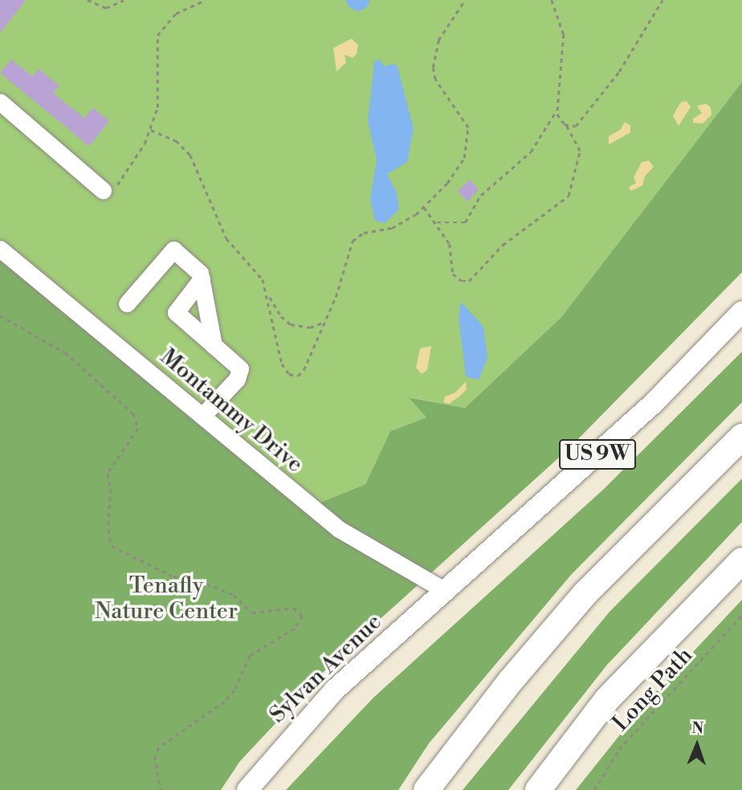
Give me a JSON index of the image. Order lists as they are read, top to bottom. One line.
{"streets":{"main road":["US 9W","Sylvan Avenue"],"street":["Montammy Drive"],"path":["Long Path"]},"crossings":[["Montammy Drive","US 9W"],["Montammy Drive","Sylvan Avenue"],["US 9W","Sylvan Avenue"]],"parks":["Tenafly Nature Center"],"north":"top"}
